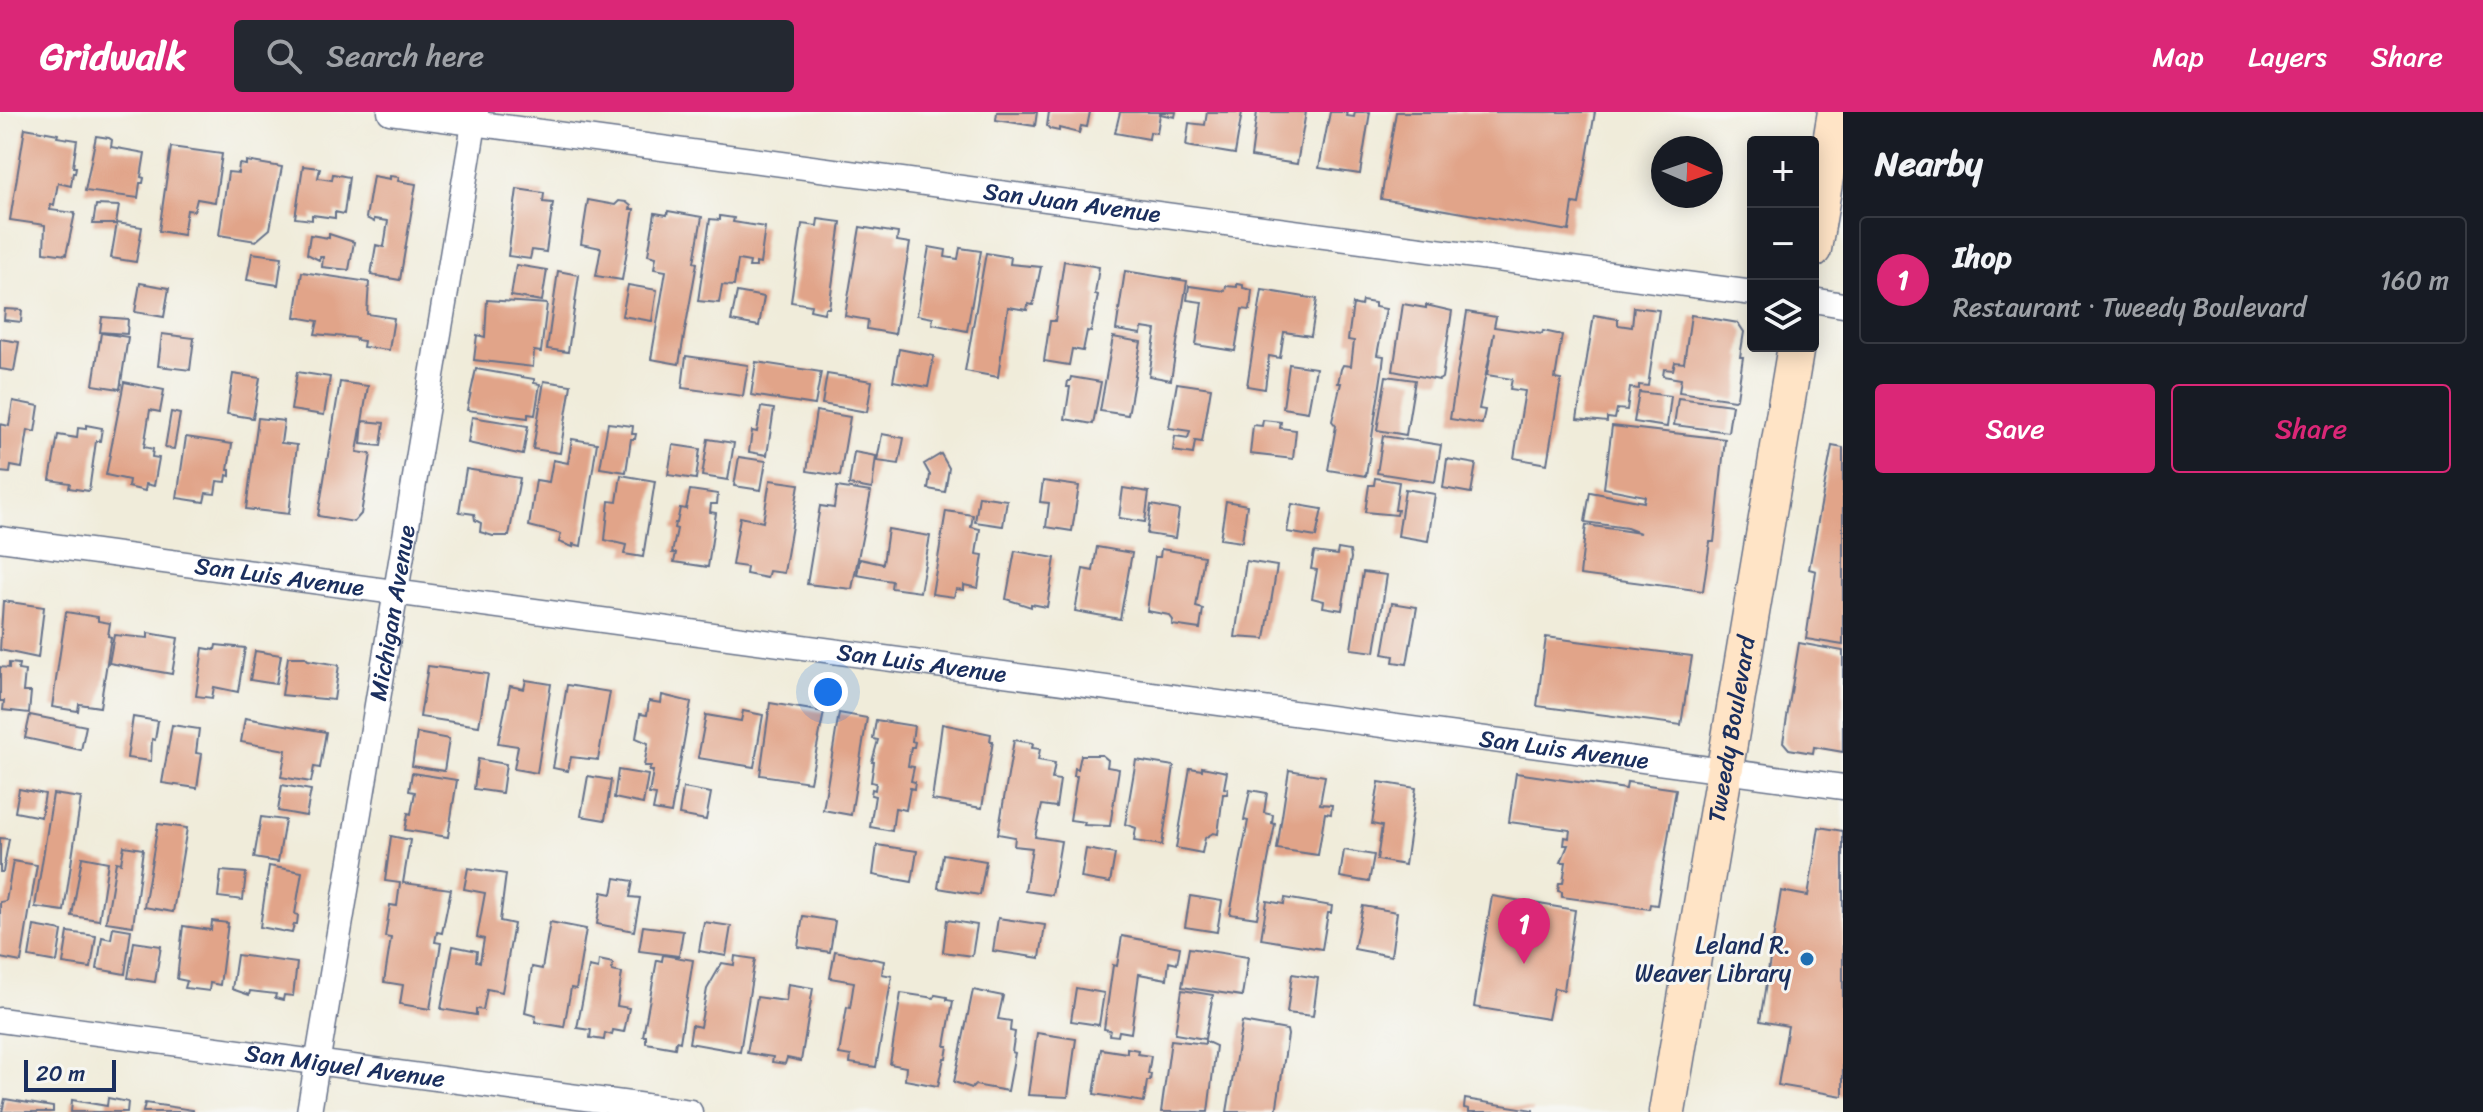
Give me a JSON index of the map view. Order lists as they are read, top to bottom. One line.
{"streets":{"main road":["Tweedy Boulevard"],"street":["San Juan Avenue","San Luis Avenue","Michigan Avenue","San Miguel Avenue"]},"crossings":[["San Juan Avenue","Michigan Avenue"],["San Luis Avenue","Michigan Avenue"],["San Luis Avenue","Tweedy Boulevard"],["Michigan Avenue","San Miguel Avenue"]],"places":["Leland R. Weaver Library"],"scale_bar":"20 m","north":"right","page":{"header":"Gridwalk","search":"Search here","nav":["Map","Layers","Share"],"heading":"Nearby","map_buttons":["+","−"],"list":[{"mark":"1","name":"Ihop","note":"Restaurant · Tweedy Boulevard","value":"160 m"}],"buttons":["Save","Share"],"pins":"1","scale":"20 m"}}
